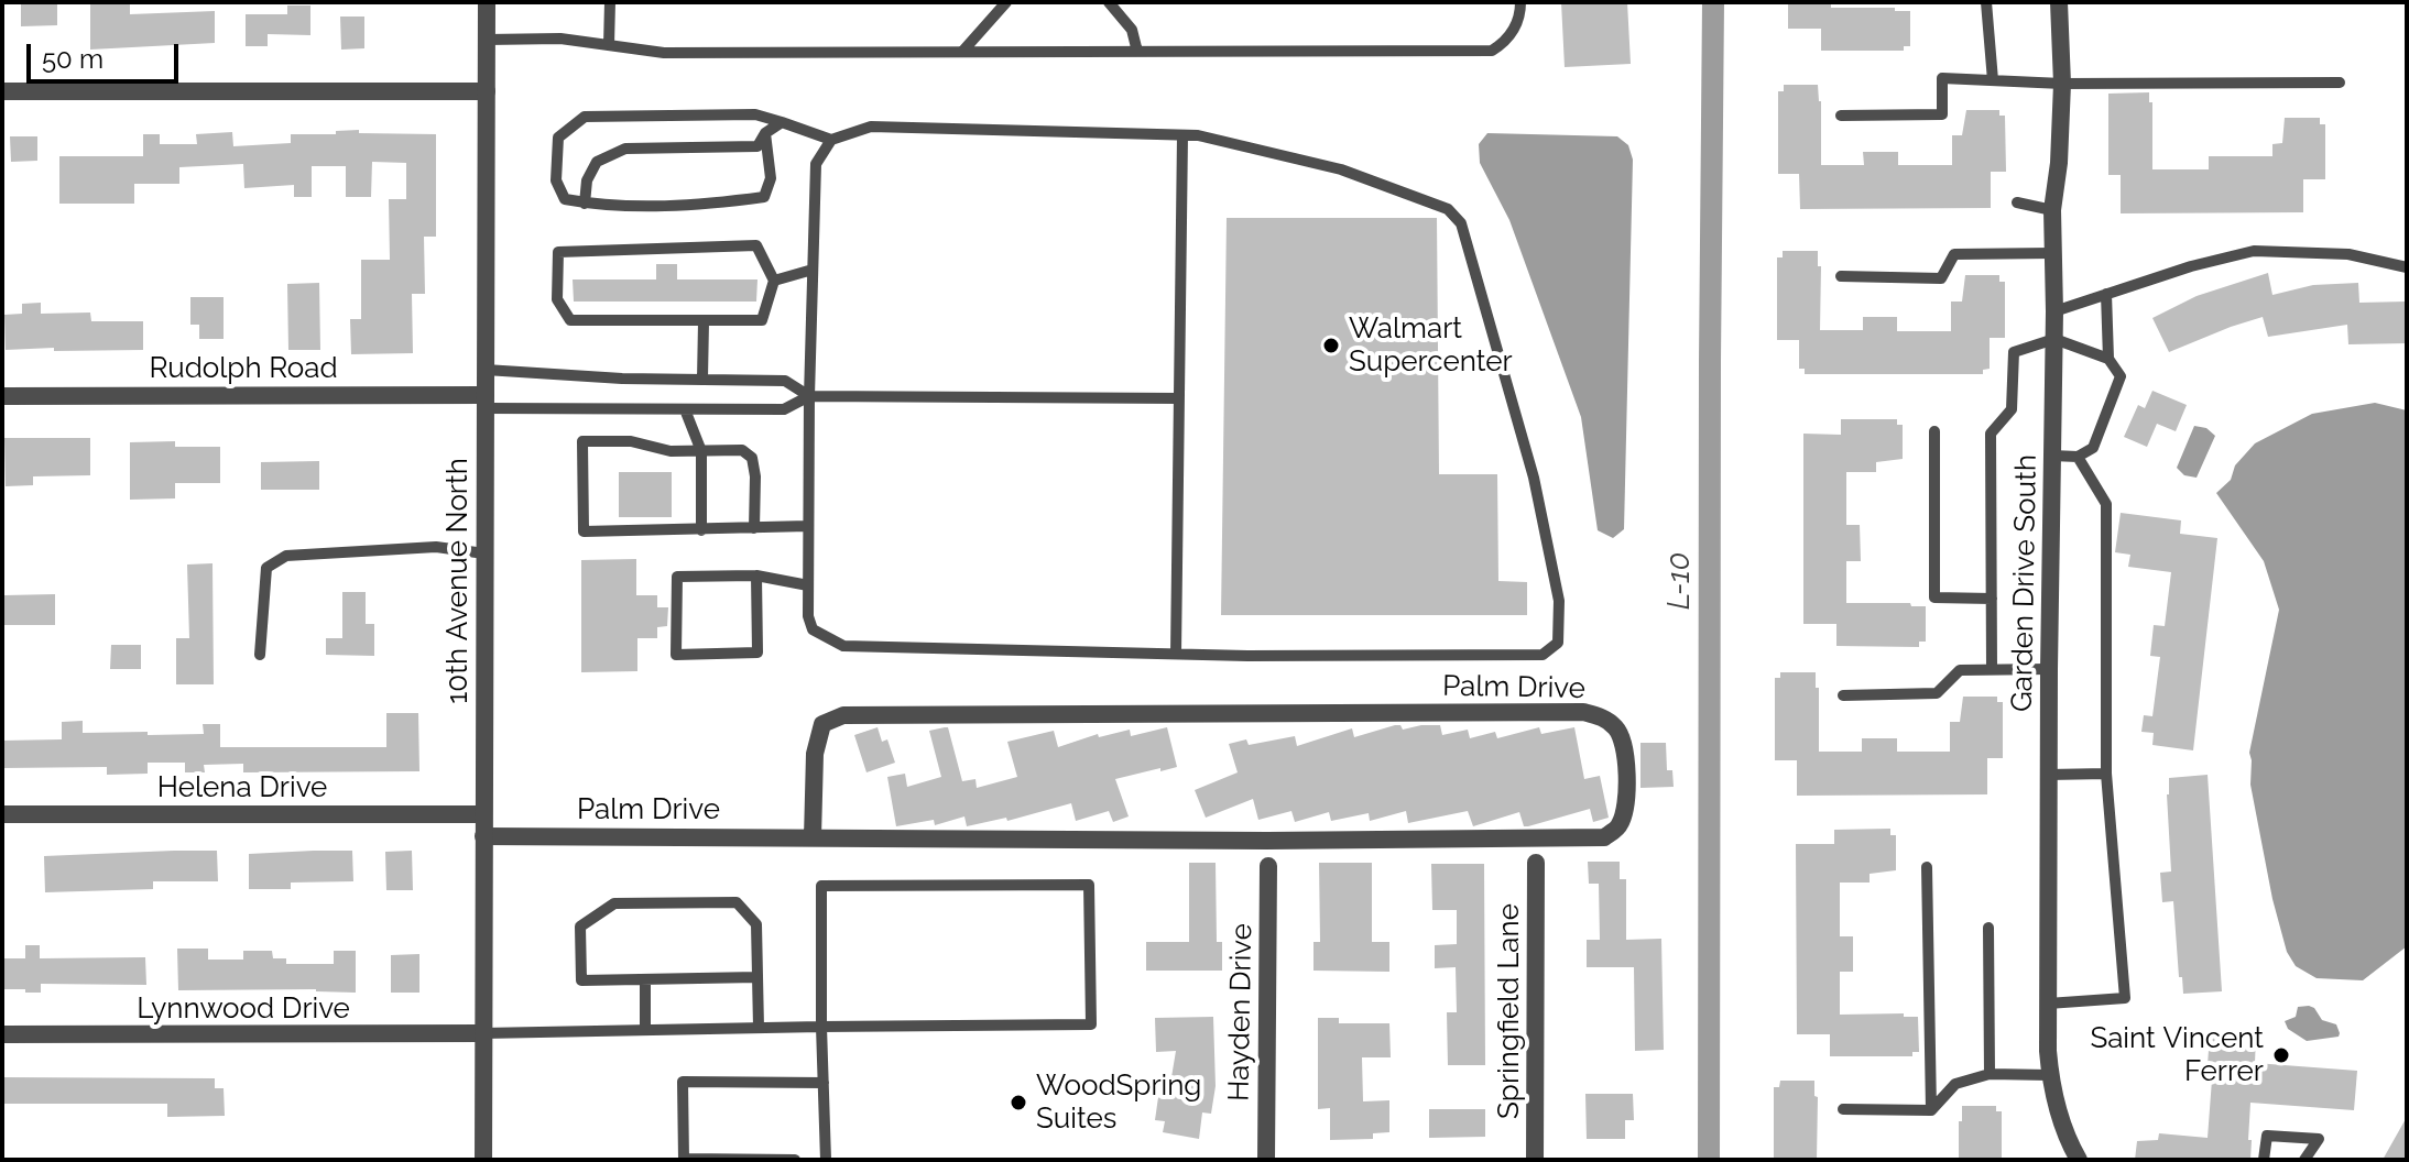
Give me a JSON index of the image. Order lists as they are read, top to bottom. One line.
{"streets":{"street":["Rudolph Road","10th Avenue North","Garden Drive South","Palm Drive","Helena Drive","Lynnwood Drive","Springfield Lane","Hayden Drive"]},"crossings":[["Rudolph Road","10th Avenue North"],["10th Avenue North","Palm Drive"],["10th Avenue North","Helena Drive"],["10th Avenue North","Lynnwood Drive"]],"water":["L-10"],"places":["Walmart Supercenter","Saint Vincent Ferrer","WoodSpring Suites"],"scale_bar":"50 m"}
